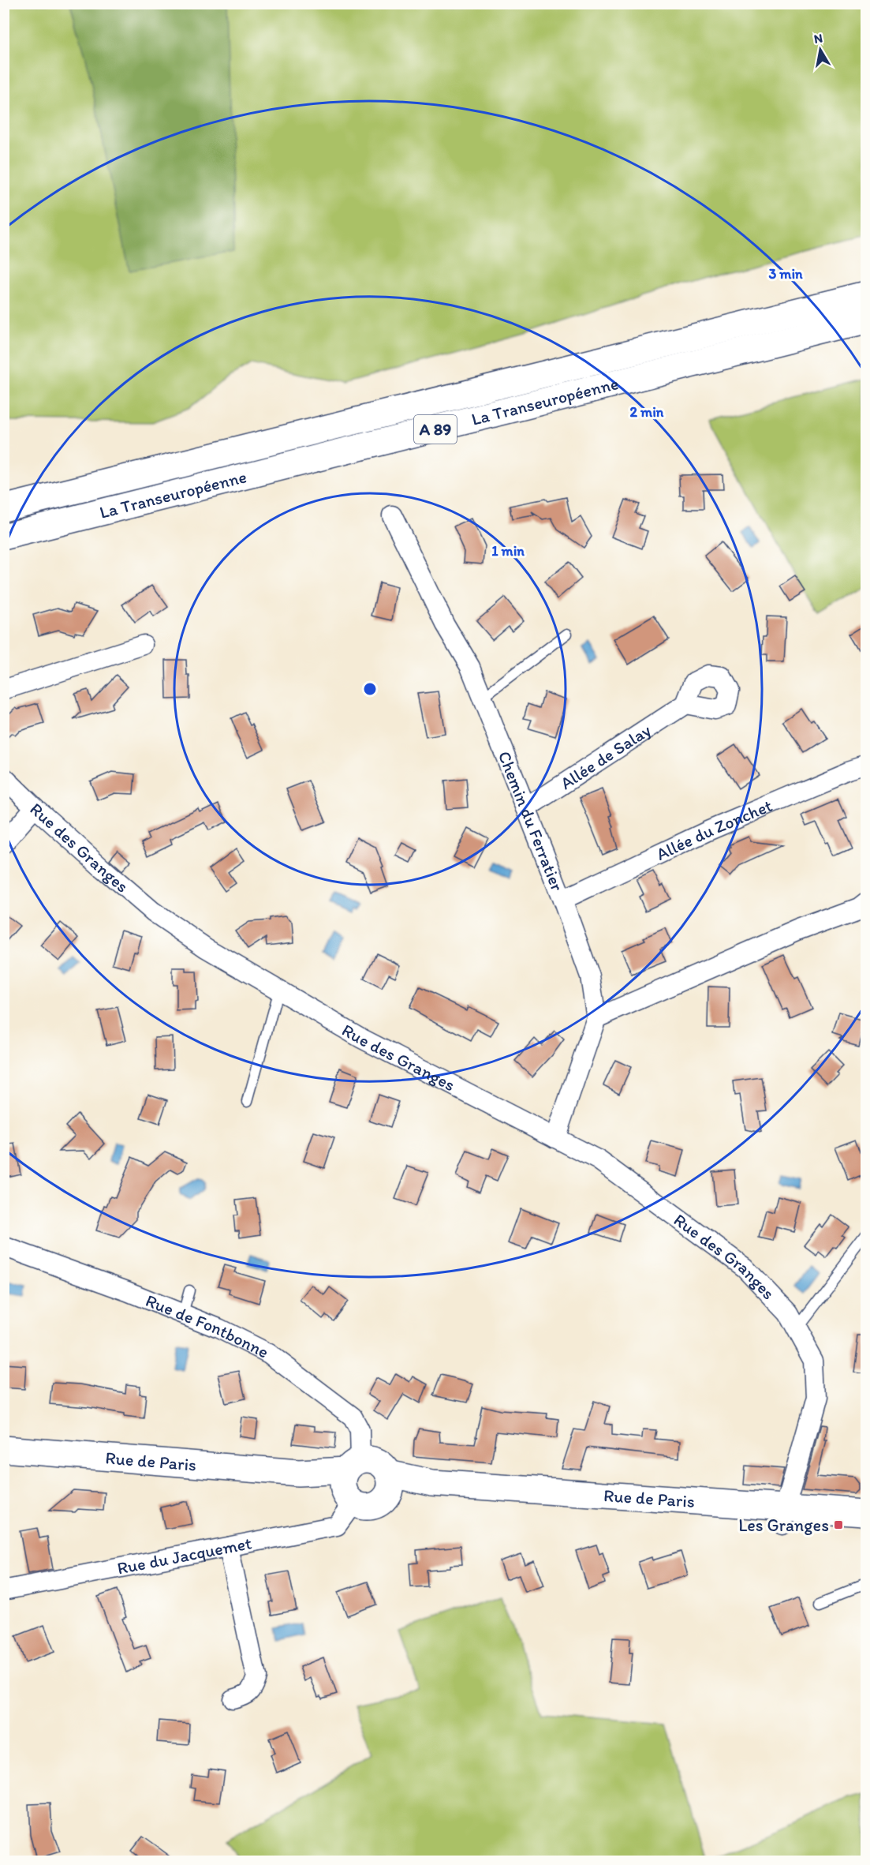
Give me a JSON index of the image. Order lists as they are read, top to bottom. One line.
{"streets":{"main road":["La Transeuropéenne","A 89","Rue de Paris"],"street":["Allée de Salay","Chemin du Ferratier","Allée du Zonchet","Rue des Granges","Rue de Fontbonne","Rue du Jacquemet"]},"crossings":[["Allée de Salay","Chemin du Ferratier"],["Chemin du Ferratier","Allée du Zonchet"],["Chemin du Ferratier","Rue des Granges"],["Rue des Granges","Rue de Paris"],["Rue de Fontbonne","Rue de Paris"],["Rue de Fontbonne","Rue du Jacquemet"],["Rue de Paris","Rue du Jacquemet"]],"places":{"transit":["Les Granges"]},"north":"top","rings":["3 min","2 min","1 min"]}
